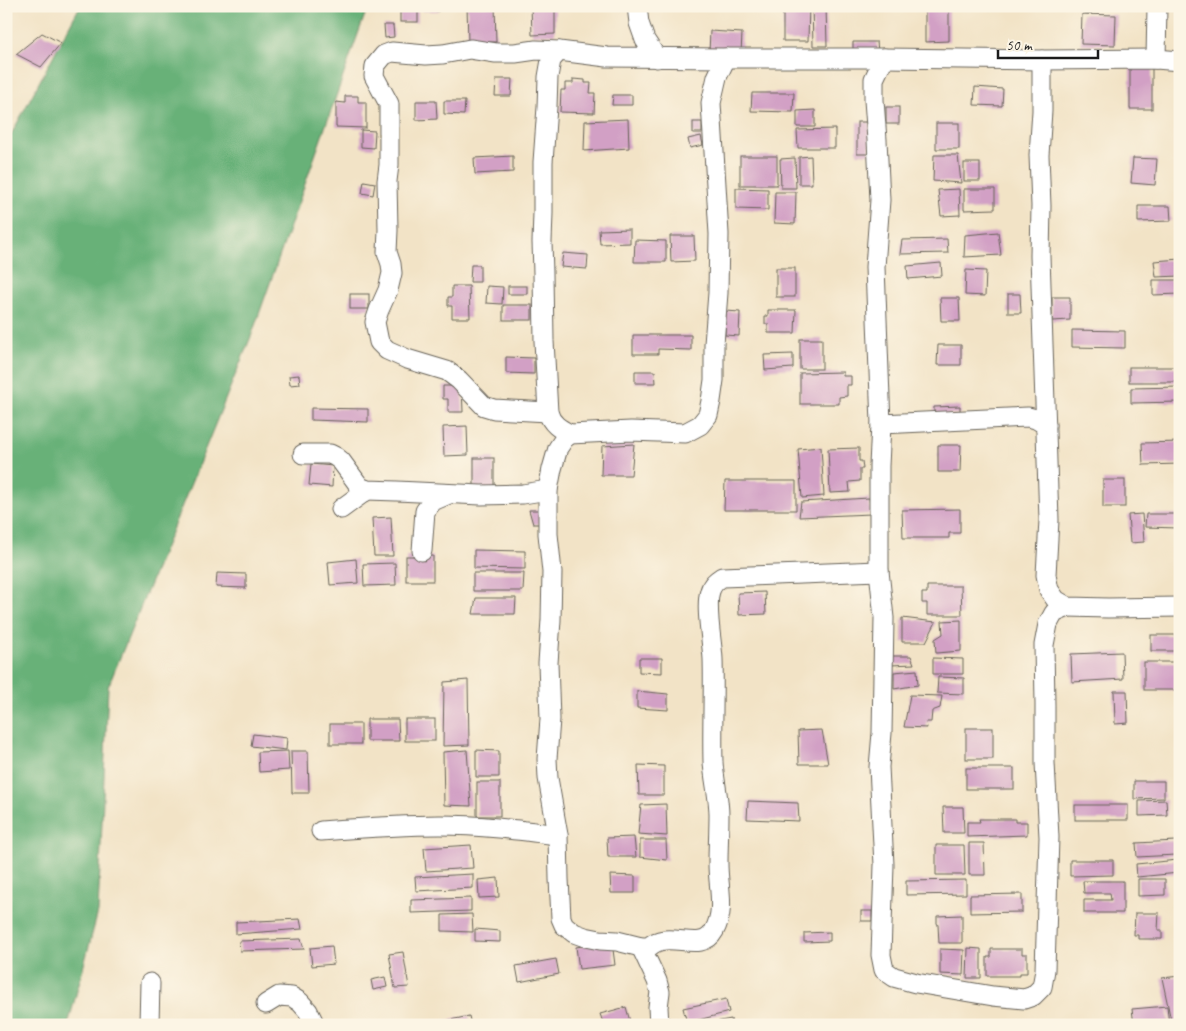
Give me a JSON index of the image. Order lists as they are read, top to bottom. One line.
{"scale_bar":"50 m"}
